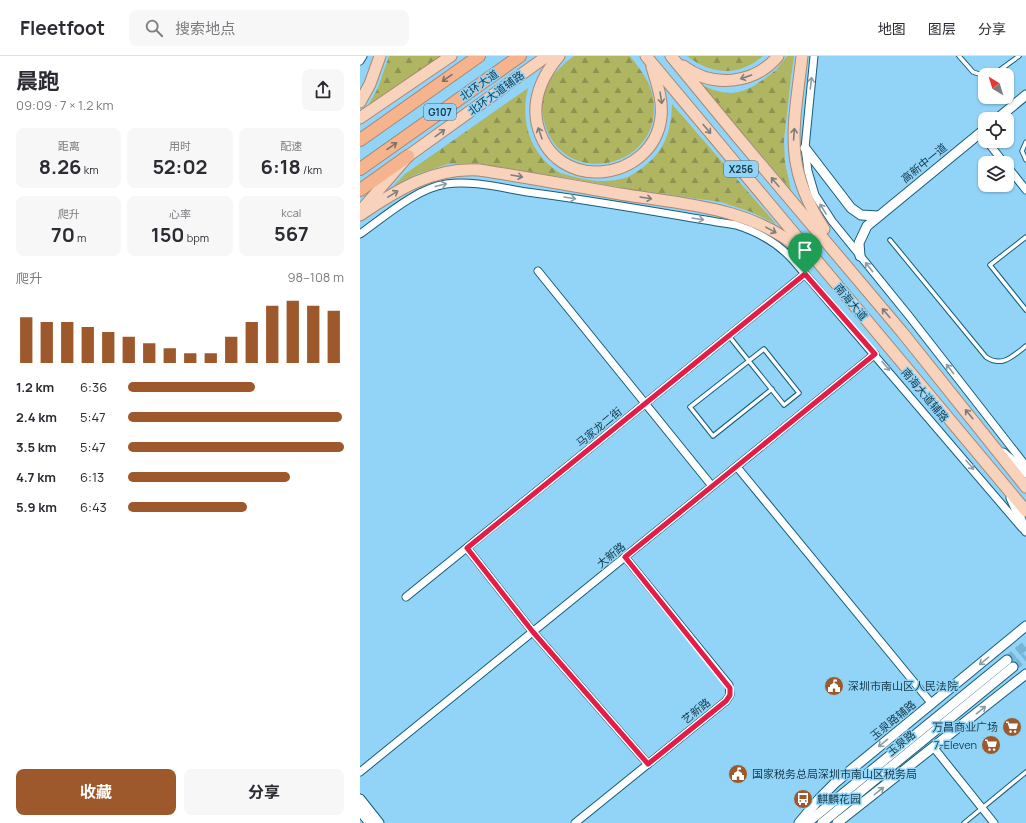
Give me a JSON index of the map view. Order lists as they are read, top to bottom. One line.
{"streets":{"highway":["北环大道","G107"],"main road":["北环大道辅路","X256","南海大道"],"street":["高新中一道","南海大道辅路","马家龙二街","大新路","艺新路","玉泉路辅路","玉泉路"]},"crossings":[["北环大道辅路","南海大道辅路"],["南海大道辅路","马家龙二街"],["南海大道辅路","大新路"],["大新路","艺新路"]],"one_way":["南海大道辅路"],"places":{"public building":["深圳市南山区人民法院","国家税务总局深圳市南山区税务局"],"supermarket":["万昌商业广场","7-Eleven"],"bus stop":["麒麟花园"]},"north":"top left","page":{"header":"Fleetfoot","search":"搜索地点","nav":["地图","图层","分享"],"heading":["晨跑","09:09 · 7 × 1.2 km"],"stats":[["距离","8.26 km"],["用时","52:02"],["配速","6:18 /km"],["爬升","70 m"],["心率","150 bpm"],["kcal","567"]],"chart":["爬升","98–108 m"],"list":[{"name":"1.2 km","note":"6:36"},{"name":"2.4 km","note":"5:47"},{"name":"3.5 km","note":"5:47"},{"name":"4.7 km","note":"6:13"},{"name":"5.9 km","note":"6:43"}],"buttons":["收藏","分享"]}}
